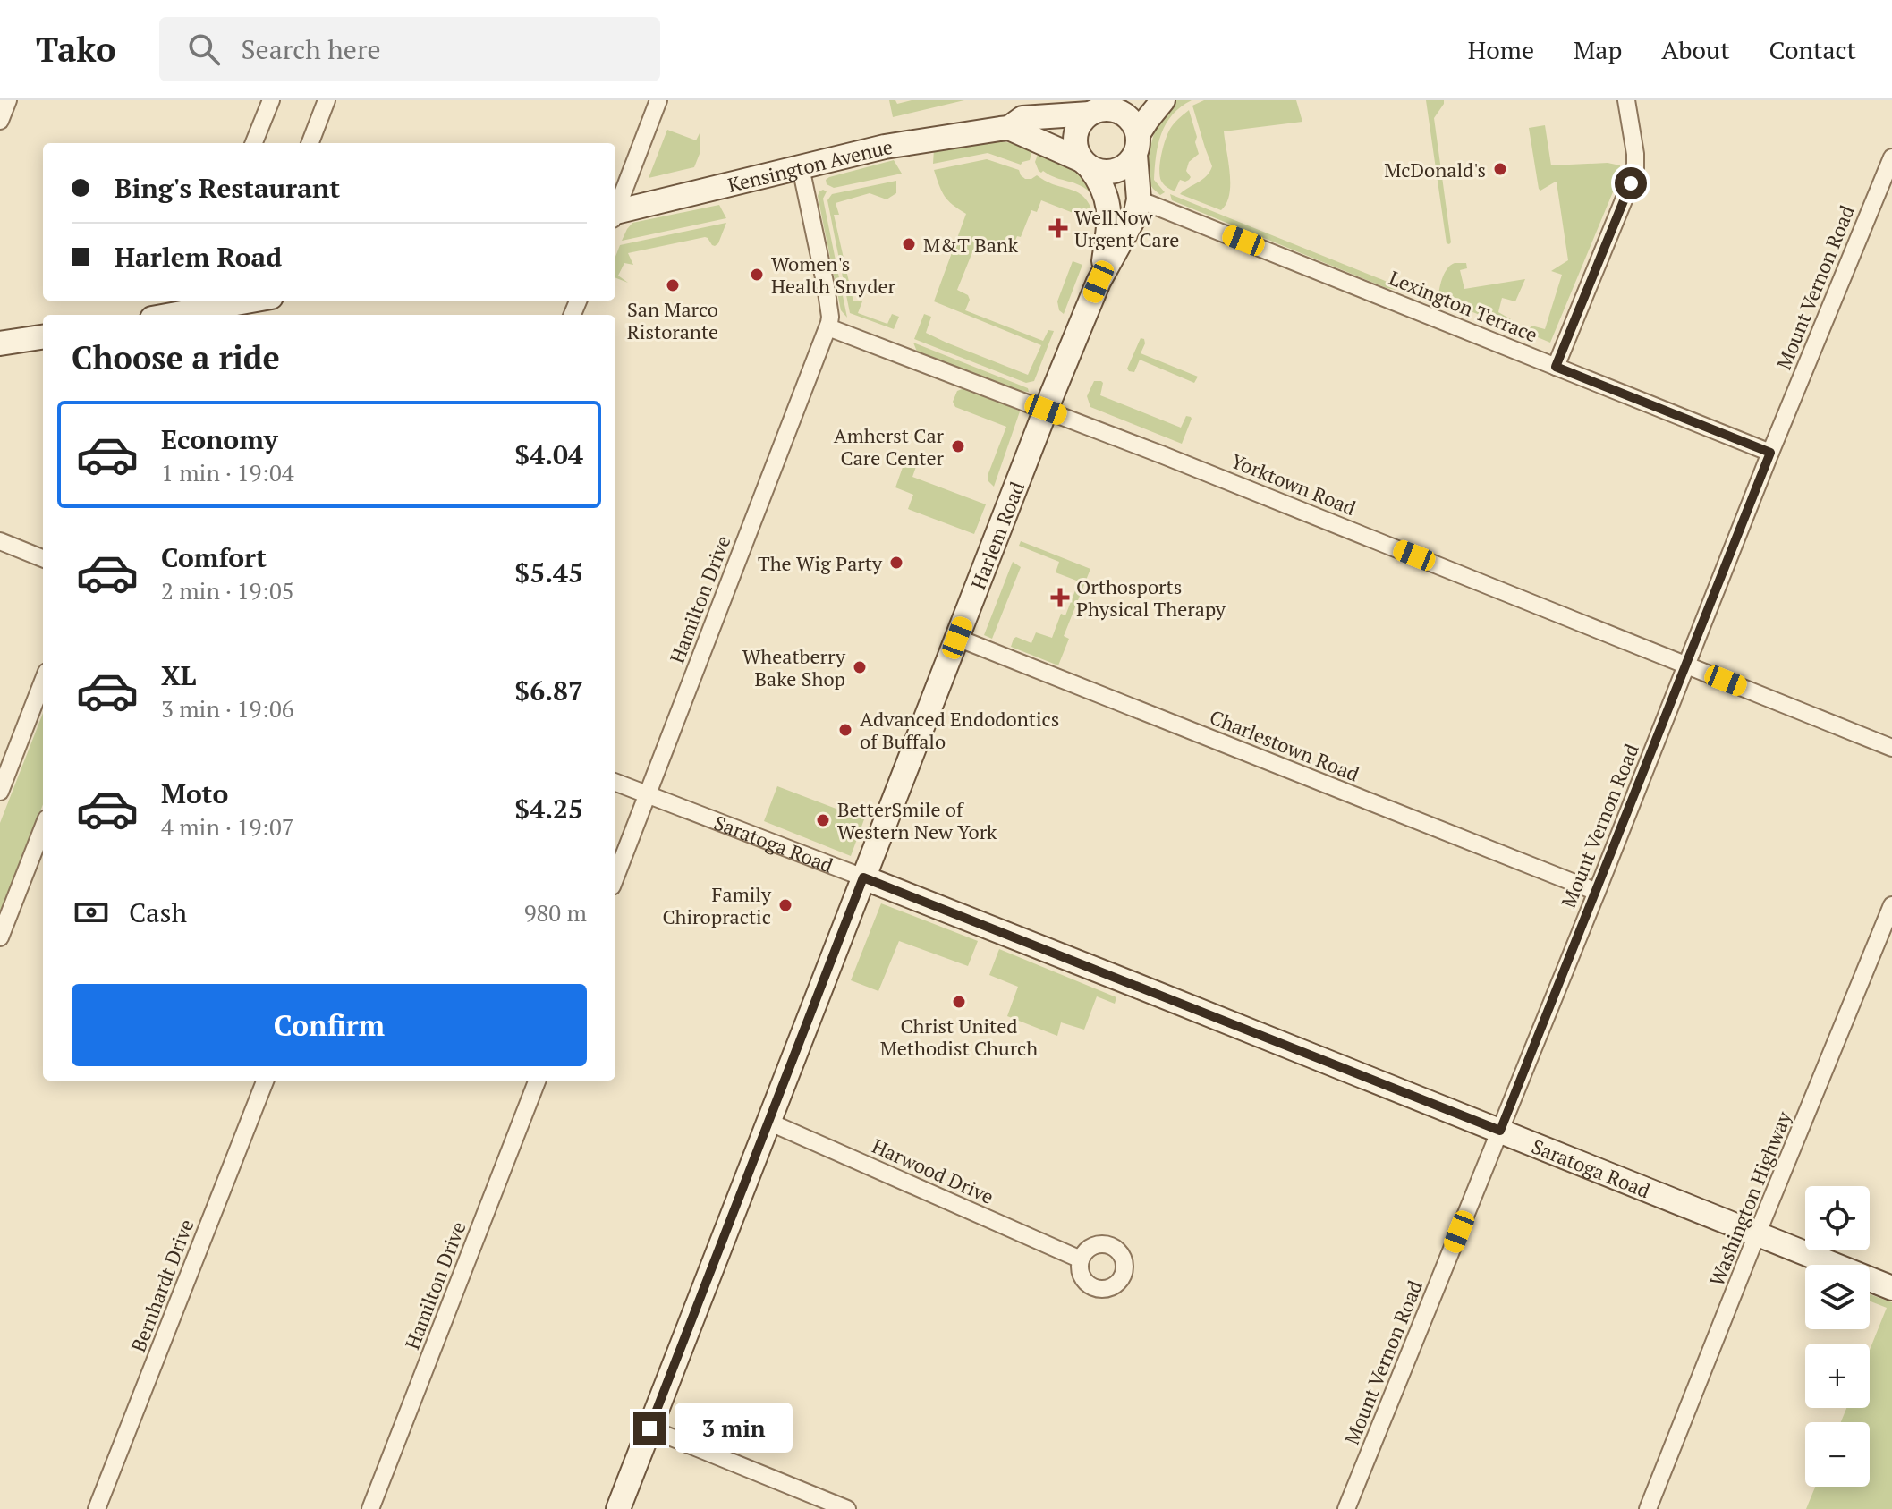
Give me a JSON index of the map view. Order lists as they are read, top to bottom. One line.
{"streets":{"street":["Kensington Avenue","Mount Vernon Road","Lexington Terrace","Yorktown Road","Harlem Road","Hamilton Drive","Charlestown Road","Saratoga Road","Harwood Drive","Washington Highway","Bernhardt Drive"]},"crossings":[["Kensington Avenue","Harlem Road"],["Mount Vernon Road","Lexington Terrace"],["Mount Vernon Road","Yorktown Road"],["Mount Vernon Road","Charlestown Road"],["Mount Vernon Road","Saratoga Road"],["Lexington Terrace","Harlem Road"],["Yorktown Road","Harlem Road"],["Yorktown Road","Hamilton Drive"],["Harlem Road","Charlestown Road"],["Harlem Road","Saratoga Road"],["Harlem Road","Harwood Drive"],["Hamilton Drive","Saratoga Road"],["Saratoga Road","Washington Highway"]],"places":{"other":["McDonald's","M&T Bank","Women's Health Snyder","San Marco Ristorante","Amherst Car Care Center","The Wig Party","Wheatberry Bake Shop","Advanced Endodontics of Buffalo","BetterSmile of Western New York","Family Chiropractic","Christ United Methodist Church"],"health":["WellNow Urgent Care","Orthosports Physical Therapy"]},"page":{"header":"Tako","search":"Search here","nav":["Home","Map","About","Contact"],"banner":["Bing's Restaurant","Harlem Road"],"heading":"Choose a ride","list":[{"name":"Economy","note":"1 min · 19:04","value":"$4.04"},{"name":"Comfort","note":"2 min · 19:05","value":"$5.45"},{"name":"XL","note":"3 min · 19:06","value":"$6.87"},{"name":"Moto","note":"4 min · 19:07","value":"$4.25"}],"pay":["Cash","980 m"],"buttons":"Confirm","map_buttons":["+","−"],"bubble":"3 min"}}
